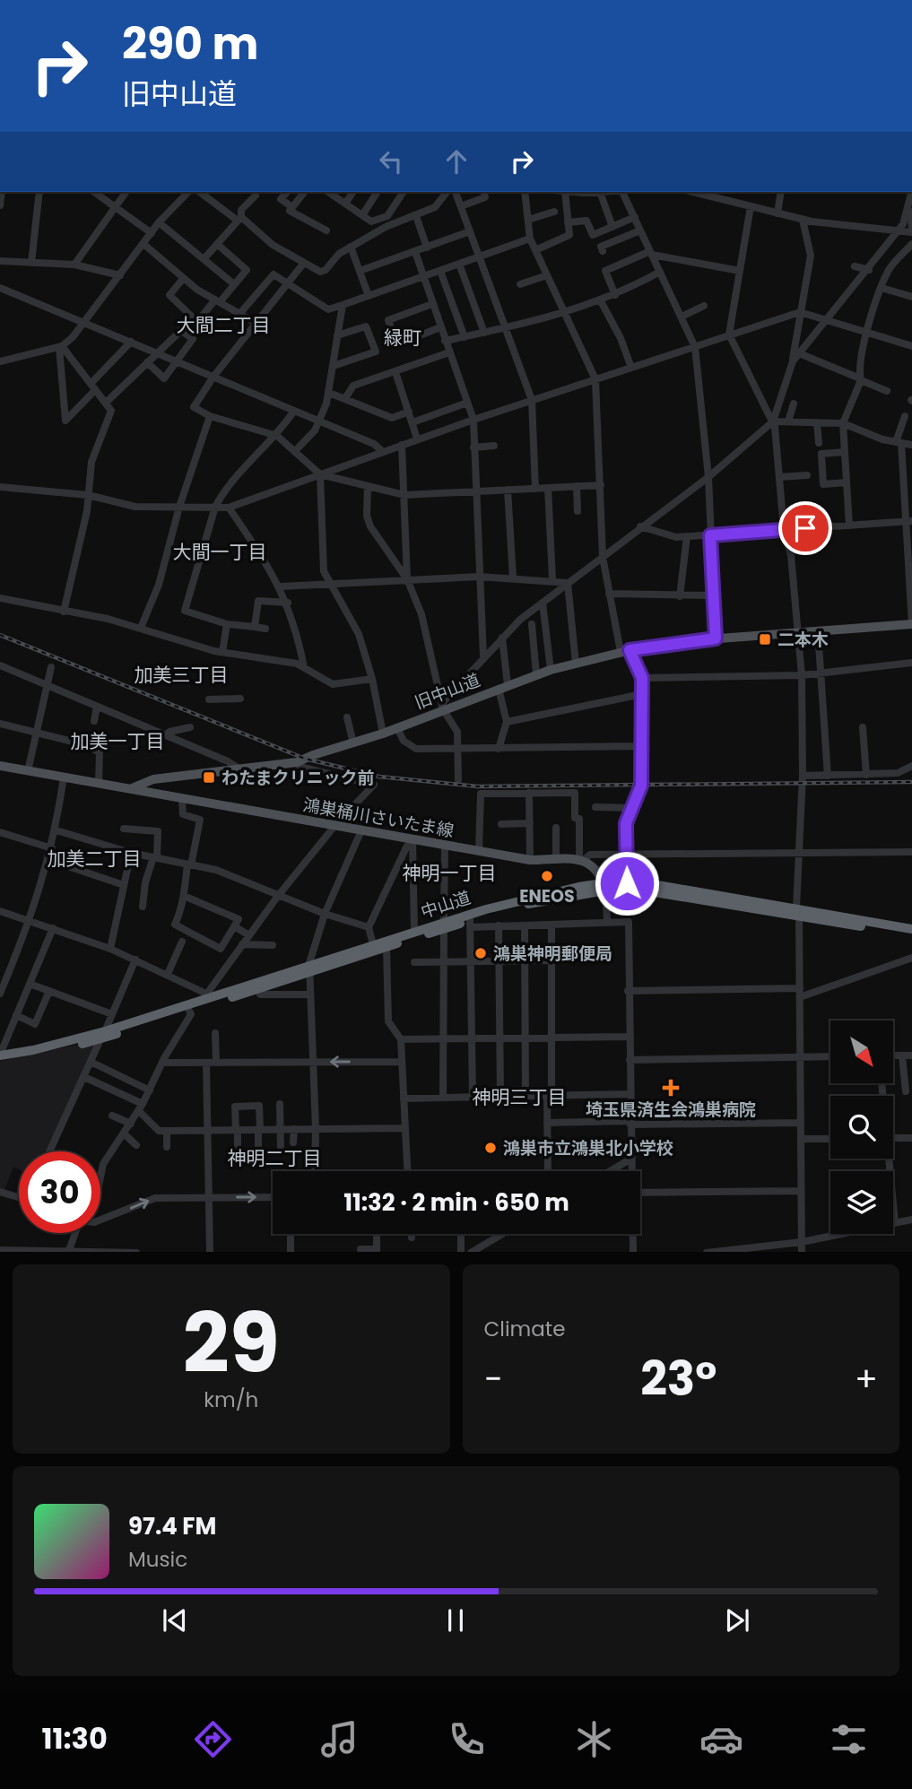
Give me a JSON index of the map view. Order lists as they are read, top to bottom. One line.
{"streets":{"highway":["中山道"],"main road":["旧中山道","鴻巣桶川さいたま線"]},"crossings":[["旧中山道","鴻巣桶川さいたま線"]],"districts":["大間二丁目","緑町","大間一丁目","加美三丁目","加美一丁目","加美二丁目","神明一丁目","神明三丁目","神明二丁目"],"places":{"transit":["二本木","わたまクリニック前"],"other":["ENEOS","鴻巣神明郵便局","鴻巣市立鴻巣北小学校"],"health":["埼玉県済生会鴻巣病院"]},"north":"bottom right","page":{"turn":["290 m","旧中山道"],"limit":"30","trip":"11:32 · 2 min · 650 m","tile":[["29","km/h"],"Climate"],"heat":["−","23°","+"],"song":["97.4 FM","Music"],"tabs":"11:30"}}
